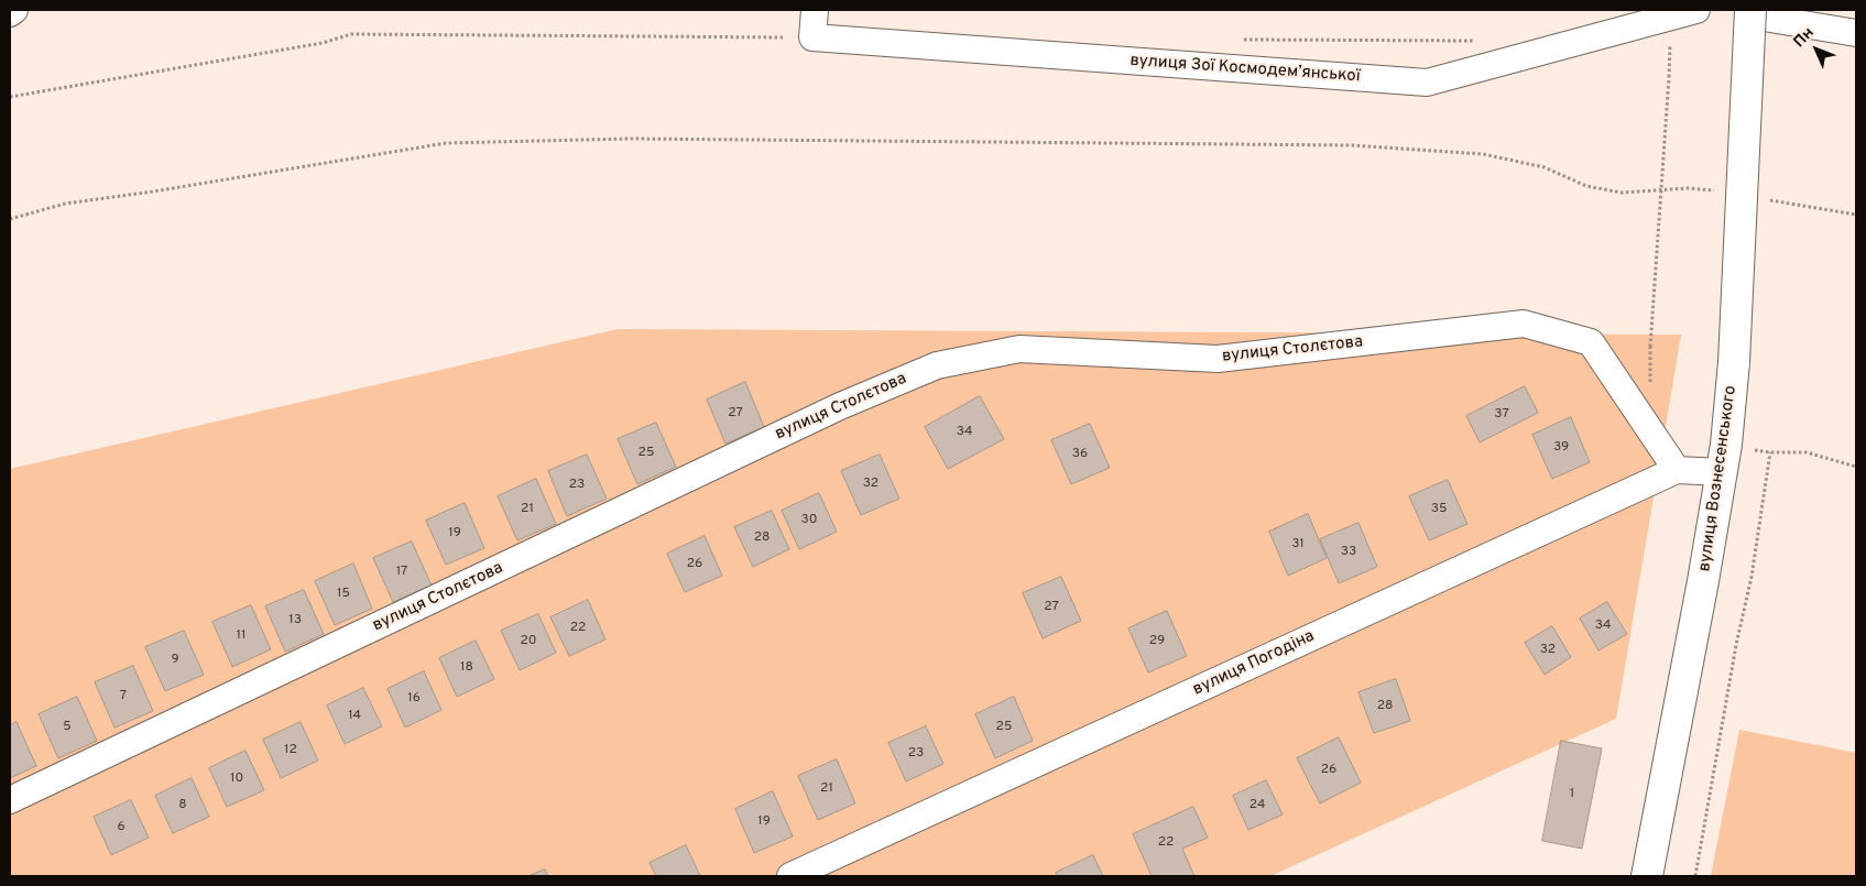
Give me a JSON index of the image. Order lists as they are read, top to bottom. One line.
{"streets":{"main road":["вулиця Вознесенського"],"street":["вулиця Зої Космодем’янської","вулиця Столєтова","вулиця Погодіна"]},"crossings":[["вулиця Столєтова","вулиця Погодіна"],["вулиця Вознесенського","вулиця Погодіна"]],"house_numbers":["27","37","34","39","25","36","32","23","21","35","30","19","28","31","33","26","17","15","27","13","34","22","11","20","29","32","9","18","7","16","28","14","5","25","12","23","26","10","21","1","8","24","19","6","22"],"north":"top left"}
